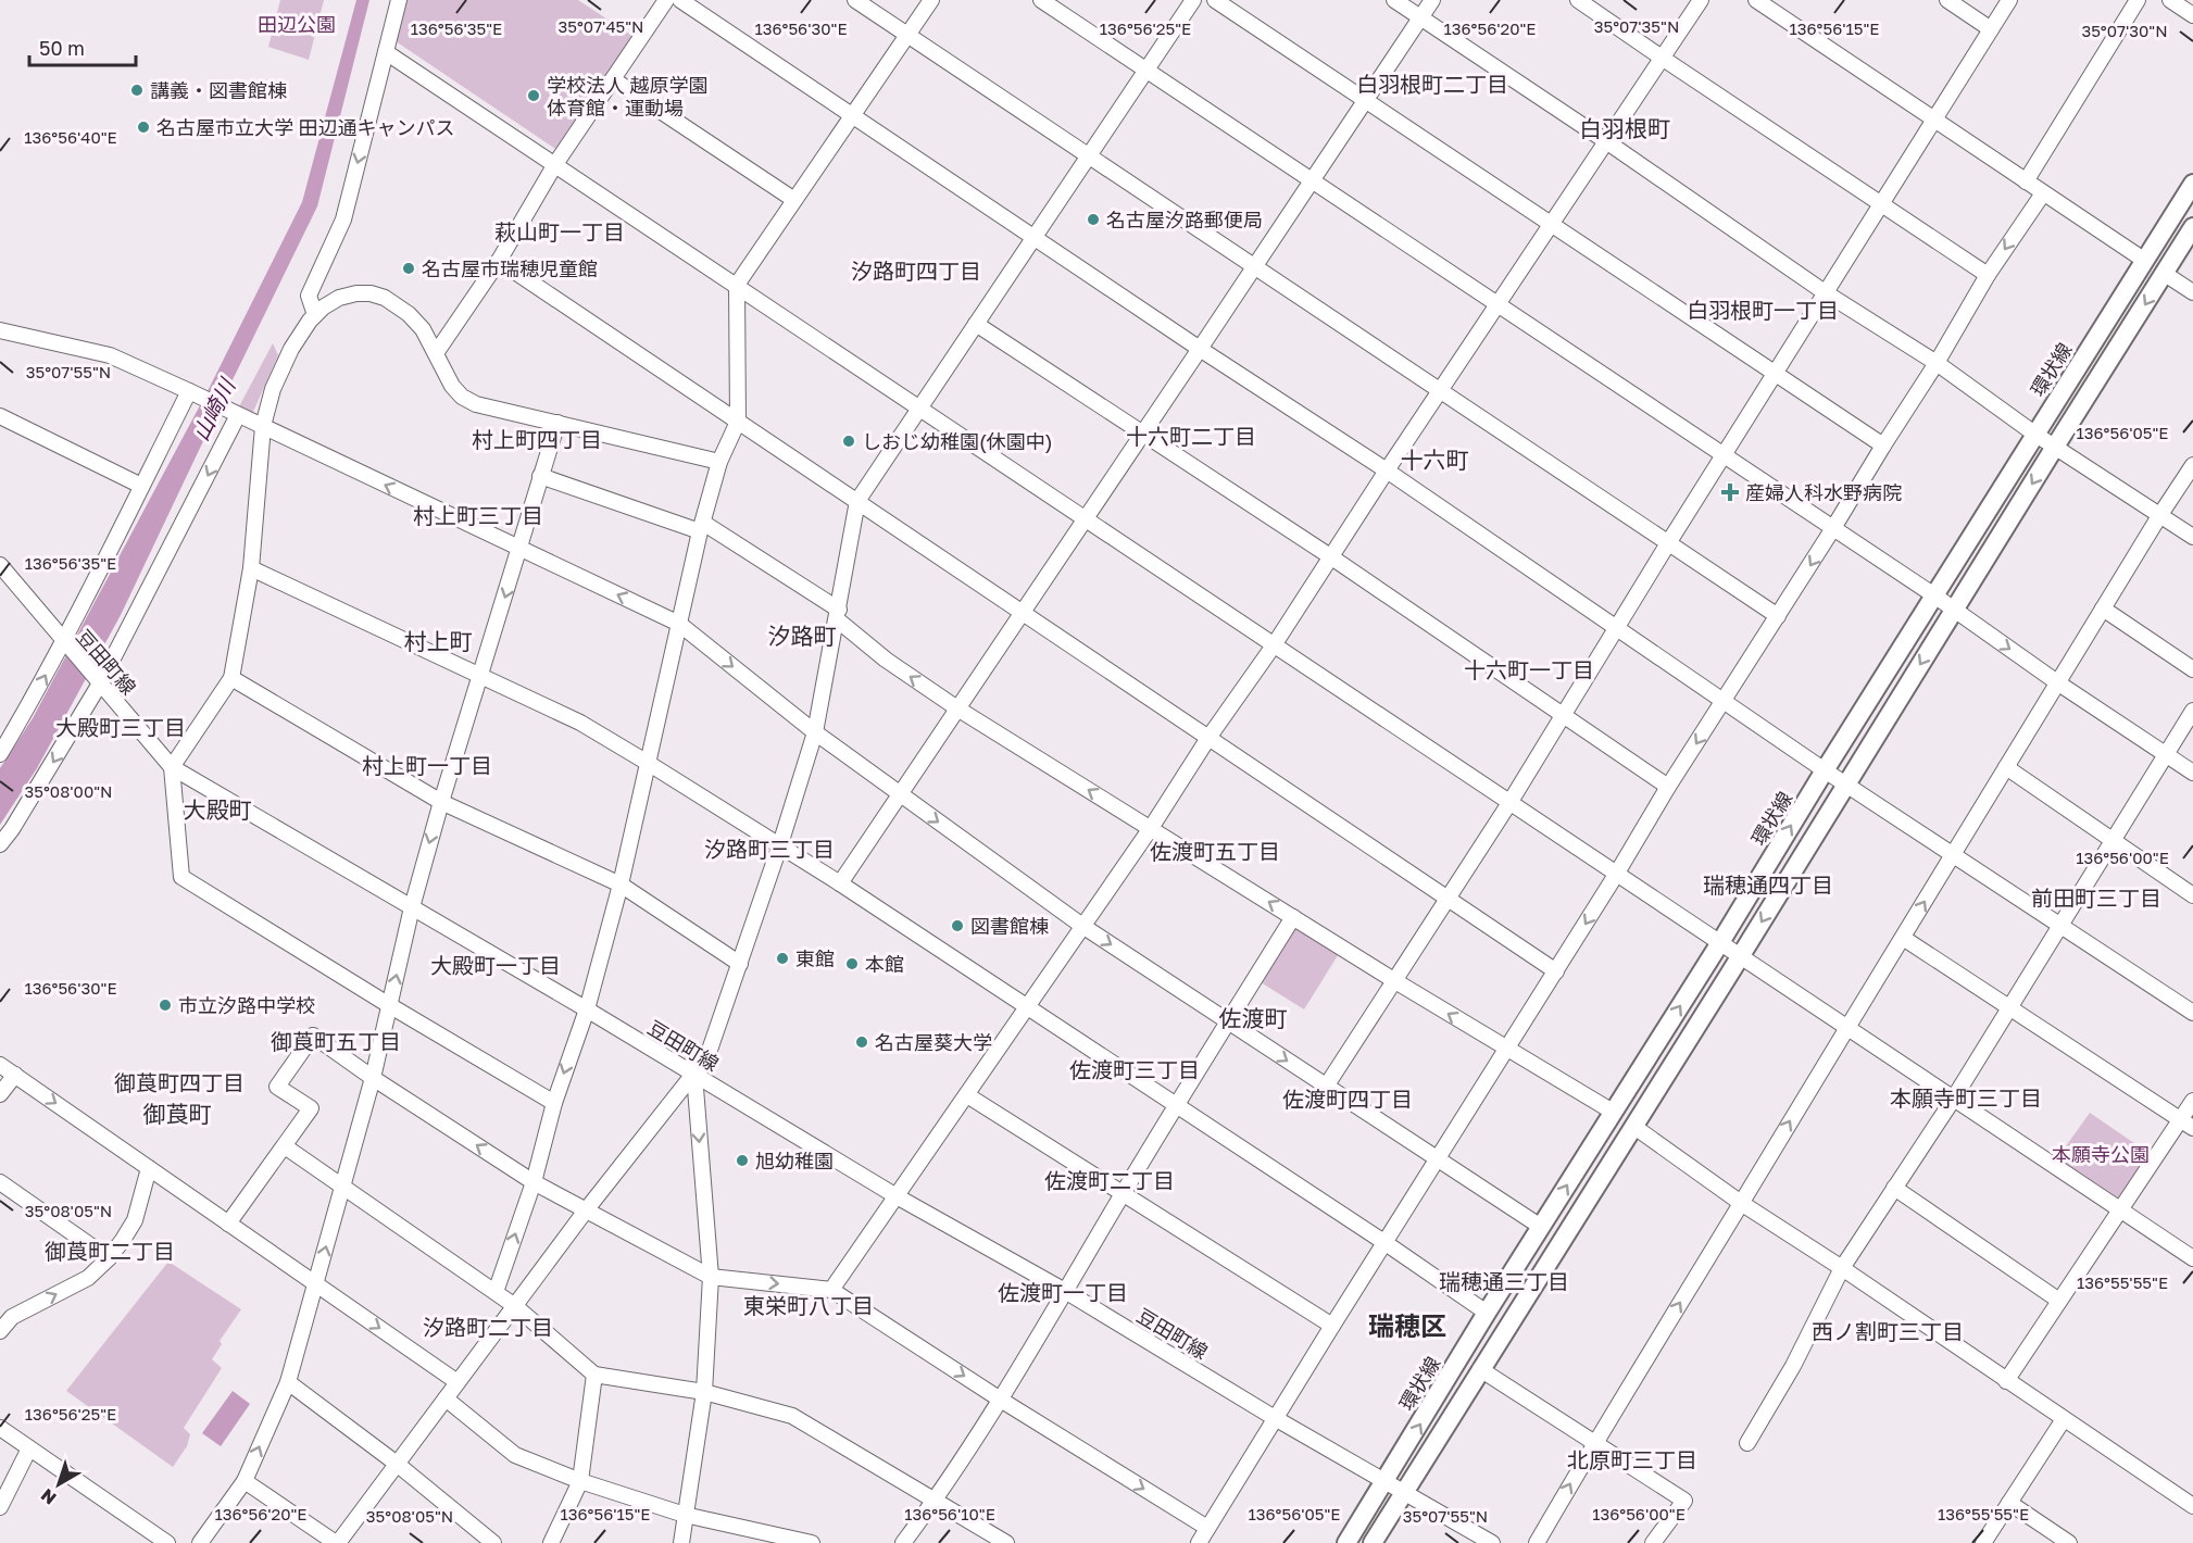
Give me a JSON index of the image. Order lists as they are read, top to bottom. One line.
{"streets":{"main road":["環状線"],"street":["豆田町線"]},"crossings":[["環状線","豆田町線"]],"districts":["白羽根町二丁目","白羽根町","萩山町一丁目","汐路町四丁目","白羽根町一丁目","十六町二丁目","村上町四丁目","十六町","村上町三丁目","汐路町","村上町","十六町一丁目","大殿町三丁目","村上町一丁目","大殿町","汐路町三丁目","佐渡町五丁目","瑞穂通四丁目","前田町三丁目","大殿町一丁目","佐渡町","御莨町五丁目","佐渡町三丁目","御莨町四丁目","本願寺町三丁目","佐渡町四丁目","御莨町","佐渡町二丁目","御莨町二丁目","瑞穂通三丁目","佐渡町一丁目","東栄町八丁目","瑞穂区","汐路町二丁目","西ノ割町三丁目","北原町三丁目"],"water":["山崎川"],"parks":["田辺公園","本願寺公園"],"places":{"other":["講義・図書館棟","学校法人 越原学園 体育館・運動場","名古屋市立大学 田辺通キャンパス","名古屋汐路郵便局","名古屋市瑞穂児童館","しおじ幼稚園(休園中)","図書館棟","東館","本館","市立汐路中学校","名古屋葵大学","旭幼稚園"],"health":["産婦人科水野病院"]},"scale_bar":"50 m","north":"bottom left","coordinates":["35°07'45\"N","35°07'35\"N","136°56'35\"E","136°56'30\"E","136°56'25\"E","136°56'20\"E","136°56'15\"E","35°07'30\"N","136°56'40\"E","35°07'55\"N","136°56'05\"E","35°08'00\"N","136°56'00\"E","35°08'05\"N","136°55'55\"E","136°56'10\"E"]}
